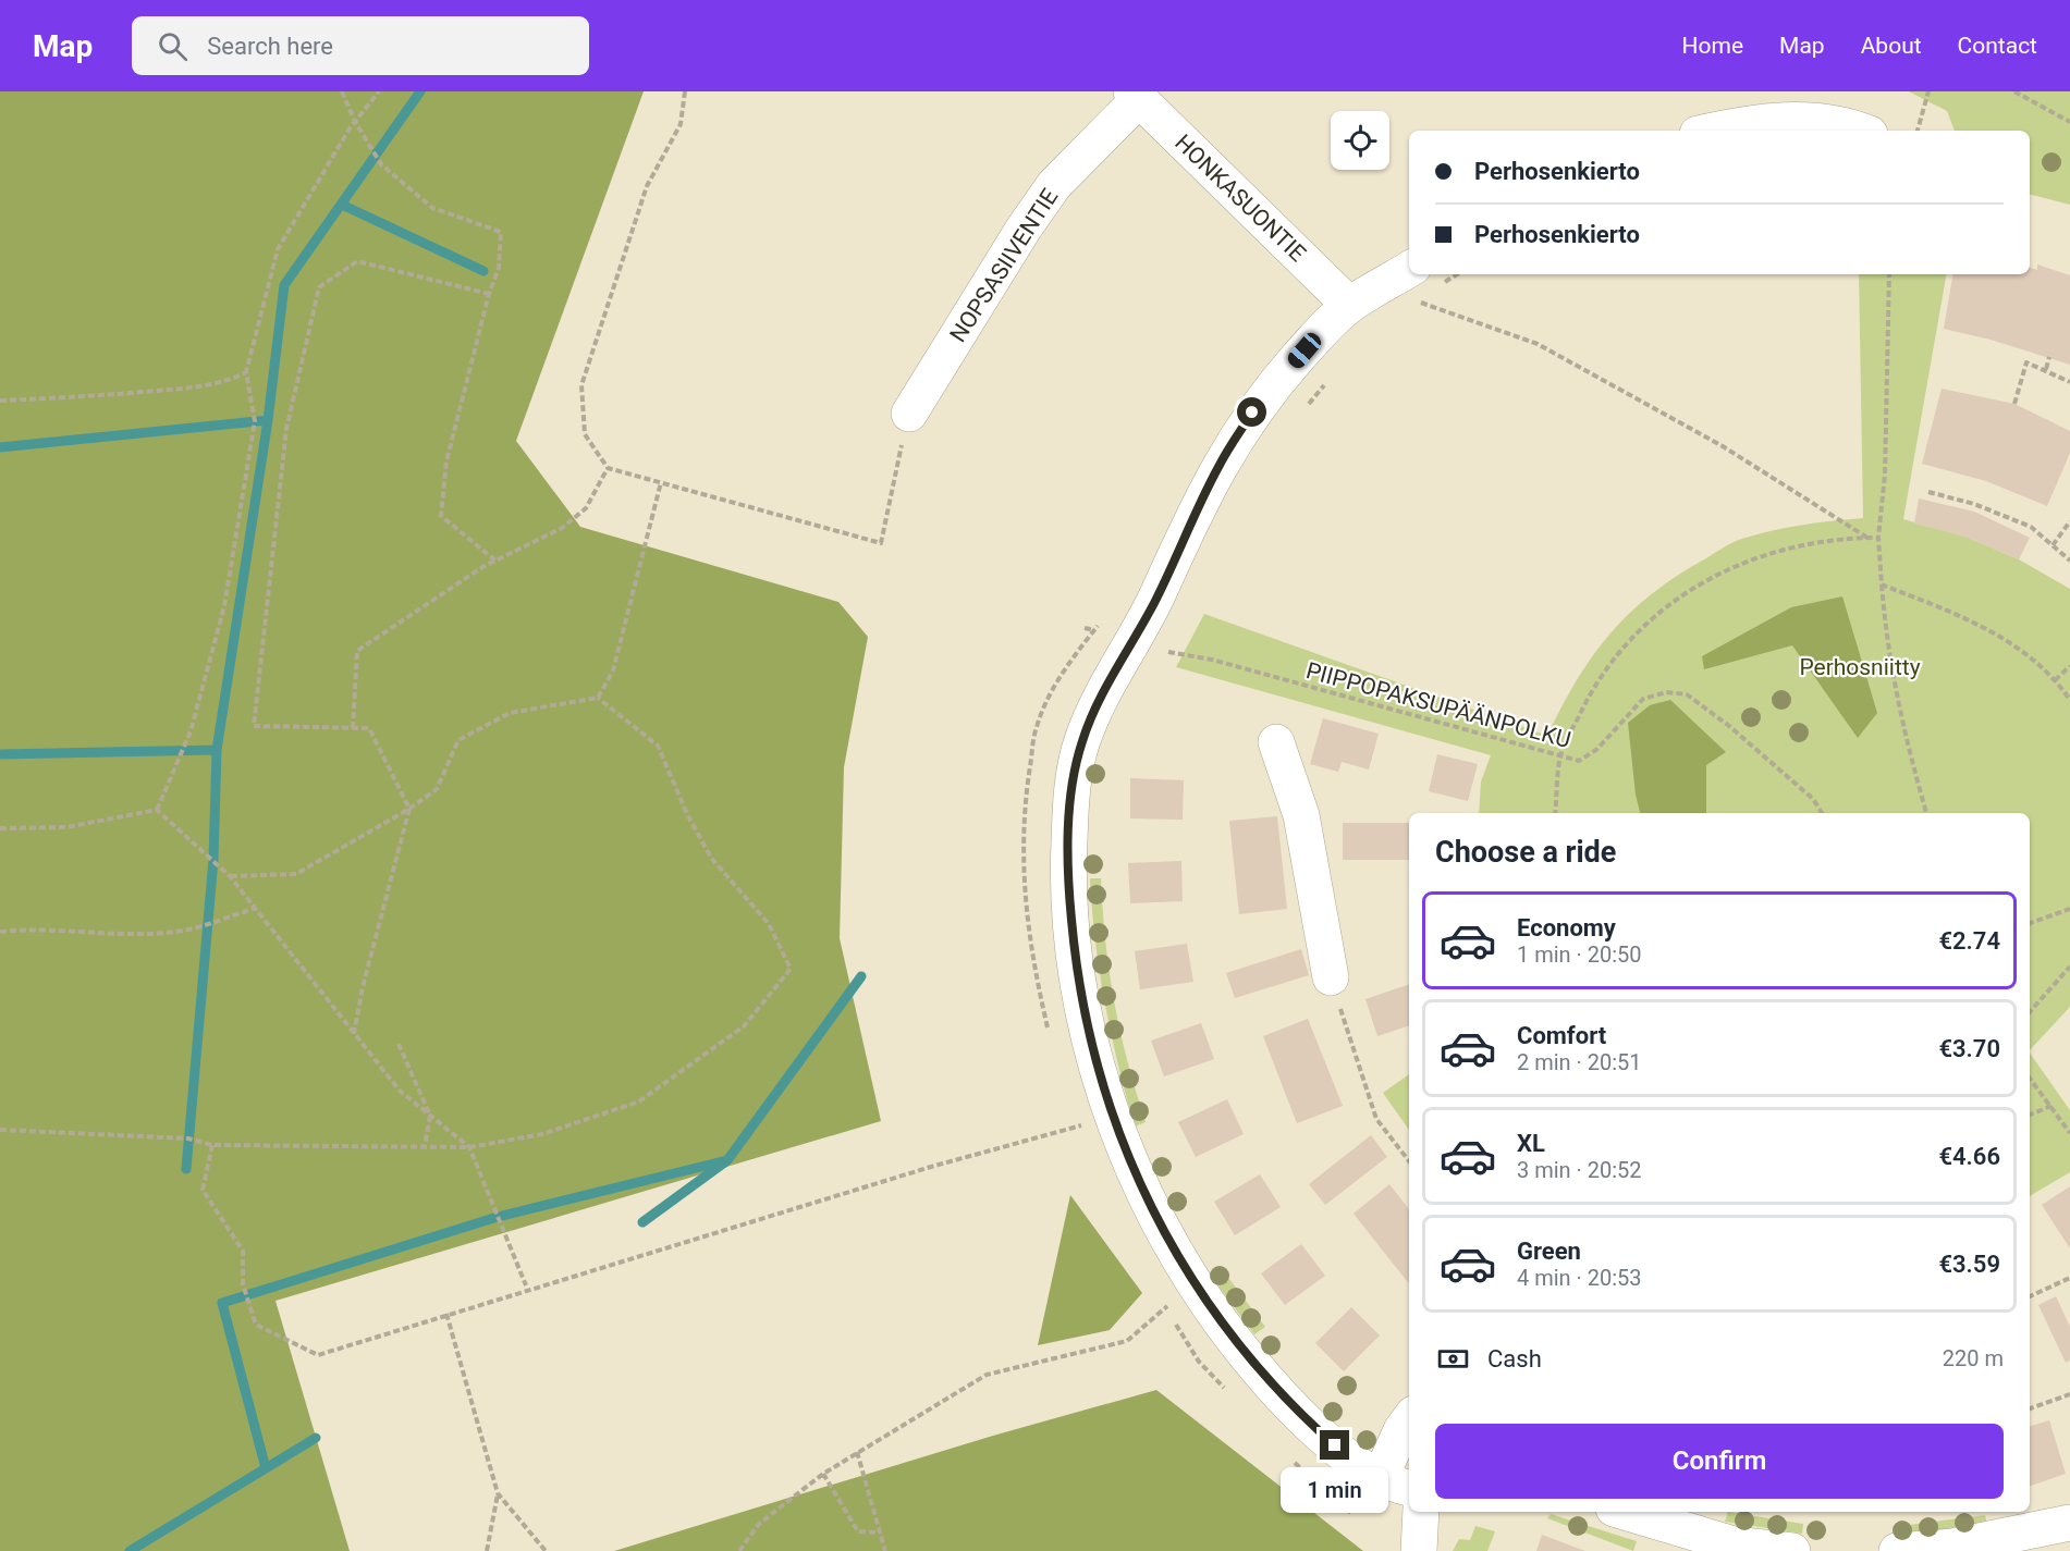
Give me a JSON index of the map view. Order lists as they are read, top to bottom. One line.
{"streets":{"street":["HONKASUONTIE","NOPSASIIVENTIE"],"path":["PIIPPOPAKSUPÄÄNPOLKU"]},"crossings":[["HONKASUONTIE","NOPSASIIVENTIE"]],"parks":["Perhosniitty"],"page":{"header":"Map","search":"Search here","nav":["Home","Map","About","Contact"],"banner":["Perhosenkierto","Perhosenkierto"],"heading":"Choose a ride","list":[{"name":"Economy","note":"1 min · 20:50","value":"€2.74"},{"name":"Comfort","note":"2 min · 20:51","value":"€3.70"},{"name":"XL","note":"3 min · 20:52","value":"€4.66"},{"name":"Green","note":"4 min · 20:53","value":"€3.59"}],"pay":["Cash","220 m"],"buttons":"Confirm","bubble":"1 min"}}
